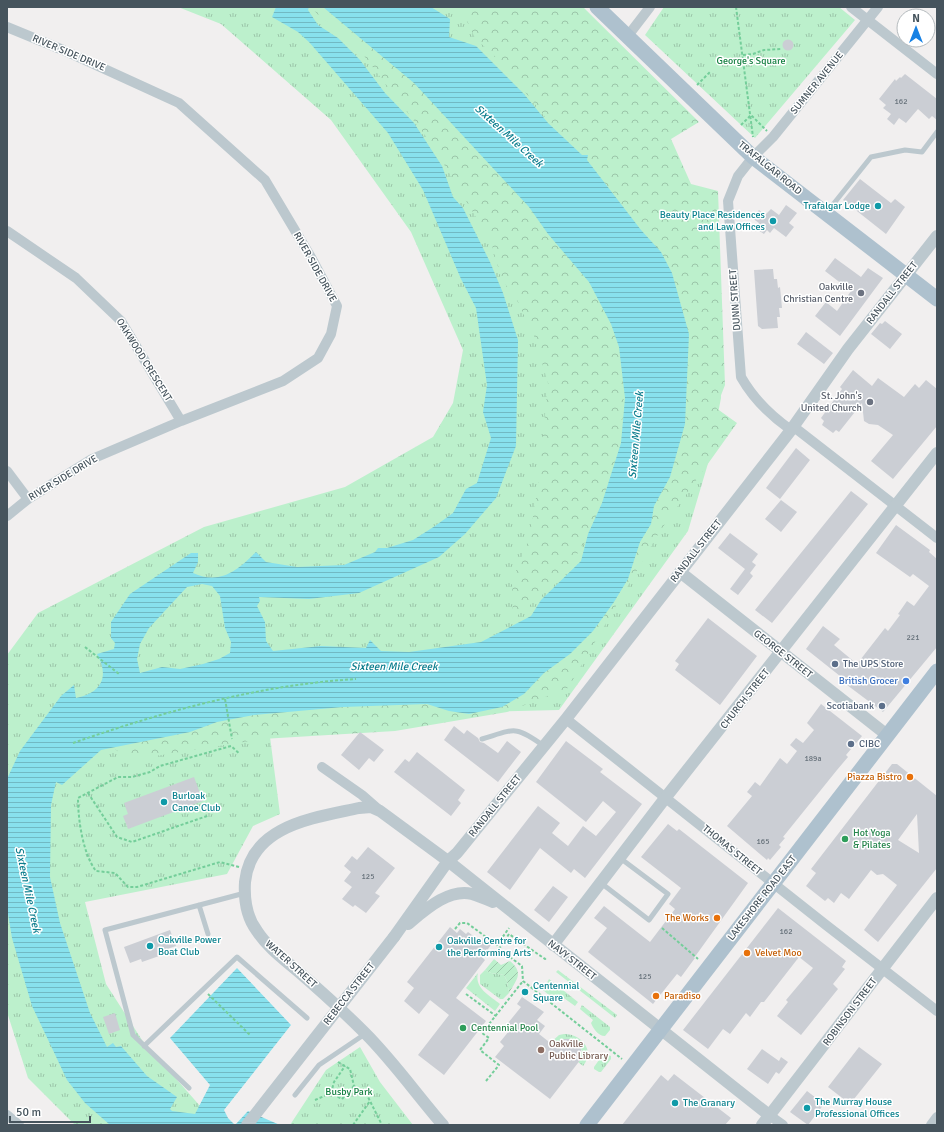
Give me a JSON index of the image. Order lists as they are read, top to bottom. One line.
{"streets":{"main road":["TRAFALGAR ROAD","LAKESHORE ROAD EAST"],"street":["RIVER SIDE DRIVE","SUMNER AVENUE","RANDALL STREET","DUNN STREET","OAKWOOD CRESCENT","GEORGE STREET","CHURCH STREET","THOMAS STREET","NAVY STREET","WATER STREET","REBECCA STREET","ROBINSON STREET"]},"crossings":[["RIVER SIDE DRIVE","OAKWOOD CRESCENT"],["SUMNER AVENUE","TRAFALGAR ROAD"],["SUMNER AVENUE","DUNN STREET"],["TRAFALGAR ROAD","RANDALL STREET"],["TRAFALGAR ROAD","DUNN STREET"],["RANDALL STREET","DUNN STREET"],["RANDALL STREET","GEORGE STREET"],["RANDALL STREET","THOMAS STREET"],["RANDALL STREET","NAVY STREET"],["RANDALL STREET","REBECCA STREET"],["DUNN STREET","CHURCH STREET"],["GEORGE STREET","CHURCH STREET"],["GEORGE STREET","LAKESHORE ROAD EAST"],["CHURCH STREET","THOMAS STREET"],["CHURCH STREET","NAVY STREET"],["THOMAS STREET","LAKESHORE ROAD EAST"],["THOMAS STREET","ROBINSON STREET"],["LAKESHORE ROAD EAST","NAVY STREET"],["NAVY STREET","WATER STREET"],["NAVY STREET","REBECCA STREET"],["NAVY STREET","ROBINSON STREET"]],"water":["Sixteen Mile Creek"],"parks":["George's Square","Busby Park"],"places":["Trafalgar Lodge","Beauty Place Residences and Law Offices","Oakville Christian Centre","St. John's United Church","The UPS Store","British Grocer","Scotiabank","CIBC","Piazza Bistro","Burloak Canoe Club","Hot Yoga & Pilates","The Works","Oakville Power Boat Club","Oakville Centre for the Performing Arts","Velvet Moo","Centennial Square","Paradiso","Centennial Pool","Oakville Public Library","The Granary","The Murray House Professional Offices"],"house_numbers":["162","221","189a","165","125","162","125"],"scale_bar":"50 m","north":"top"}
